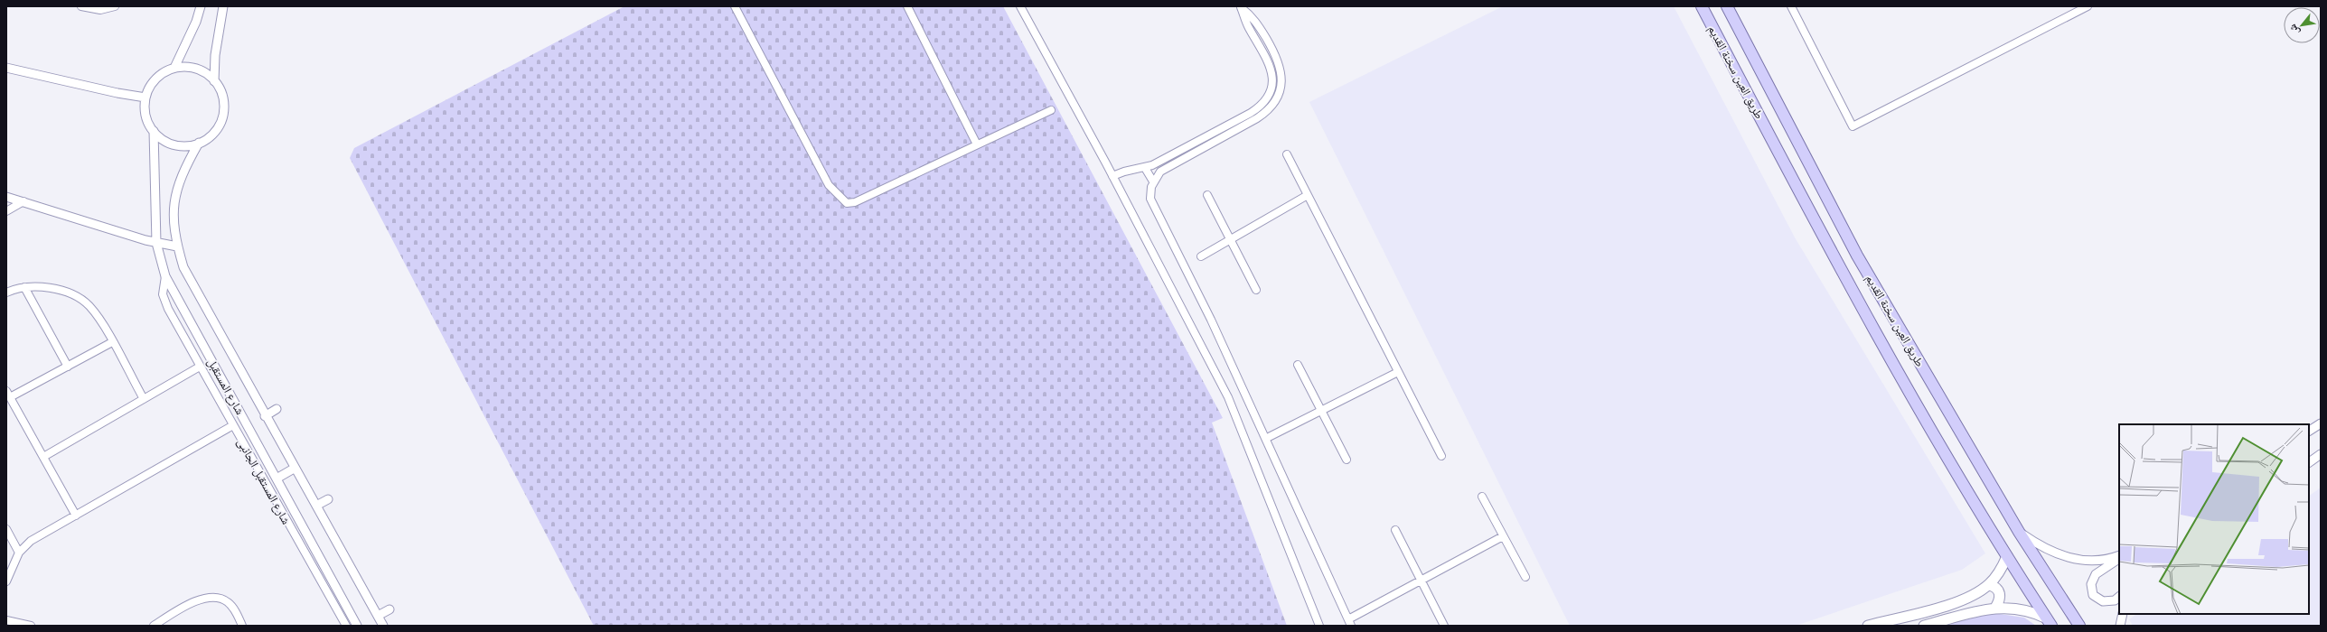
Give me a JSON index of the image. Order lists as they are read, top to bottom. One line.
{"streets":{"main road":["طريق العين سخنة القديم"],"street":["شارع المستقبل","شارع المستقبل الجانبى"]},"crossings":[["شارع المستقبل","شارع المستقبل الجانبى"]],"north":"bottom left"}
